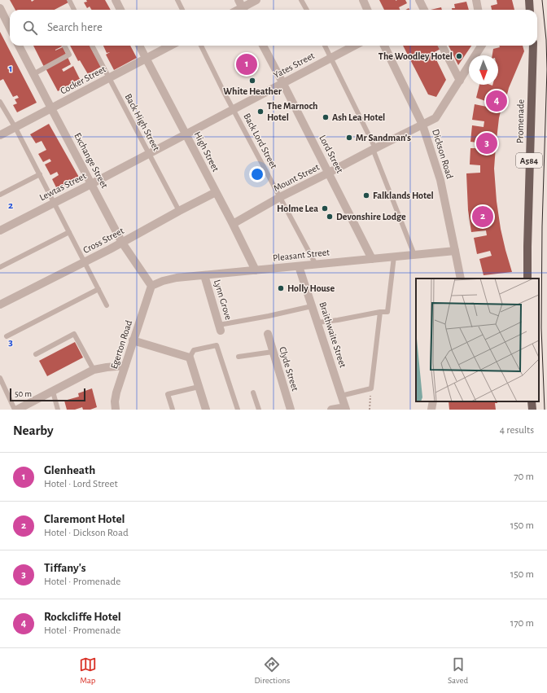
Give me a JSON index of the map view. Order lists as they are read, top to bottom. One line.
{"streets":{"main road":["Promenade","A584"],"street":["Yates Street","Cocker Street","High Street","Lord Street","Dickson Road","Exchange Street","Mount Street","Lewtas Street","Cross Street","Pleasant Street","Lynn Grove","Braithwaite Street","Egerton Road","Clyde Street"],"lane":["Back High Street","Back Lord Street"]},"crossings":[["Yates Street","Back Lord Street"],["Yates Street","High Street"],["Yates Street","Lord Street"],["Yates Street","Lewtas Street"],["Cocker Street","Back High Street"],["Cocker Street","High Street"],["Cocker Street","Exchange Street"],["Back High Street","Lewtas Street"],["Back High Street","Cross Street"],["Back Lord Street","Mount Street"],["Back Lord Street","Pleasant Street"],["High Street","Mount Street"],["High Street","Lewtas Street"],["High Street","Cross Street"],["High Street","Pleasant Street"],["Lord Street","Mount Street"],["Lord Street","Pleasant Street"],["Dickson Road","Mount Street"],["Dickson Road","Pleasant Street"],["Exchange Street","Lewtas Street"],["Exchange Street","Cross Street"],["Exchange Street","Pleasant Street"],["Exchange Street","Egerton Road"],["Pleasant Street","Lynn Grove"],["Pleasant Street","Braithwaite Street"],["Pleasant Street","Egerton Road"]],"places":["The Woodley Hotel","White Heather","The Marnoch Hotel","Ash Lea Hotel","Mr Sandman's","Falklands Hotel","Holme Lea","Devonshire Lodge","Holly House"],"scale_bar":"50 m","north":"bottom","page":{"search":"Search here","pins":["1","4","3","2"],"scale":"50 m","heading":["Nearby","4 results"],"list":[{"mark":"1","name":"Glenheath","note":"Hotel · Lord Street","value":"70 m"},{"mark":"2","name":"Claremont Hotel","note":"Hotel · Dickson Road","value":"150 m"},{"mark":"3","name":"Tiffany's","note":"Hotel · Promenade","value":"150 m"},{"mark":"4","name":"Rockcliffe Hotel","note":"Hotel · Promenade","value":"170 m"}],"nav":["Map","Directions","Saved"]},"grid":{"rows":["1","2","3"]}}
